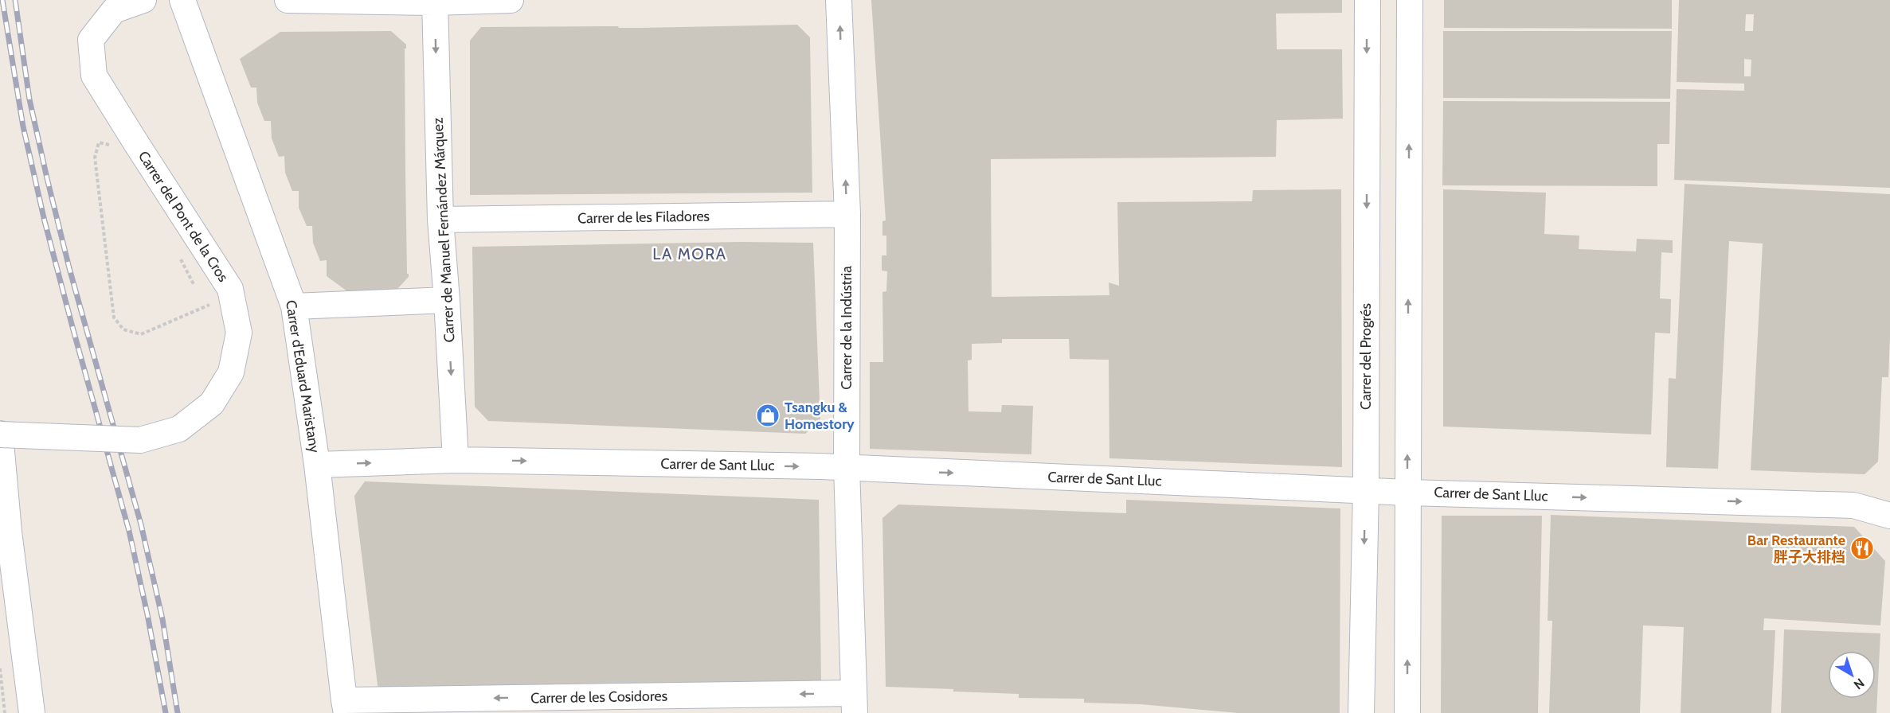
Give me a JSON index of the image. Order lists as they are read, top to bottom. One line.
{"streets":{"street":["Carrer del Pont de la Cros","Carrer de les Filadores","Carrer de Manuel Fernández Márquez","Carrer de la Indústria","Carrer del Progrés","Carrer d'Eduard Maristany","Carrer de Sant Lluc","Carrer de les Cosidores"]},"crossings":[["Carrer de les Filadores","Carrer de Manuel Fernández Márquez"],["Carrer de les Filadores","Carrer de la Indústria"],["Carrer de Manuel Fernández Márquez","Carrer de Sant Lluc"],["Carrer de la Indústria","Carrer de Sant Lluc"],["Carrer de la Indústria","Carrer de les Cosidores"],["Carrer del Progrés","Carrer de Sant Lluc"],["Carrer d'Eduard Maristany","Carrer de Sant Lluc"],["Carrer d'Eduard Maristany","Carrer de les Cosidores"]],"one_way":["Carrer de Manuel Fernández Márquez","Carrer de Sant Lluc","Carrer de les Cosidores"],"districts":["LA MORA"],"places":{"shop":["Tsangku & Homestory"],"restaurant":["Bar Restaurante 胖子大排档"]},"north":"bottom right"}
